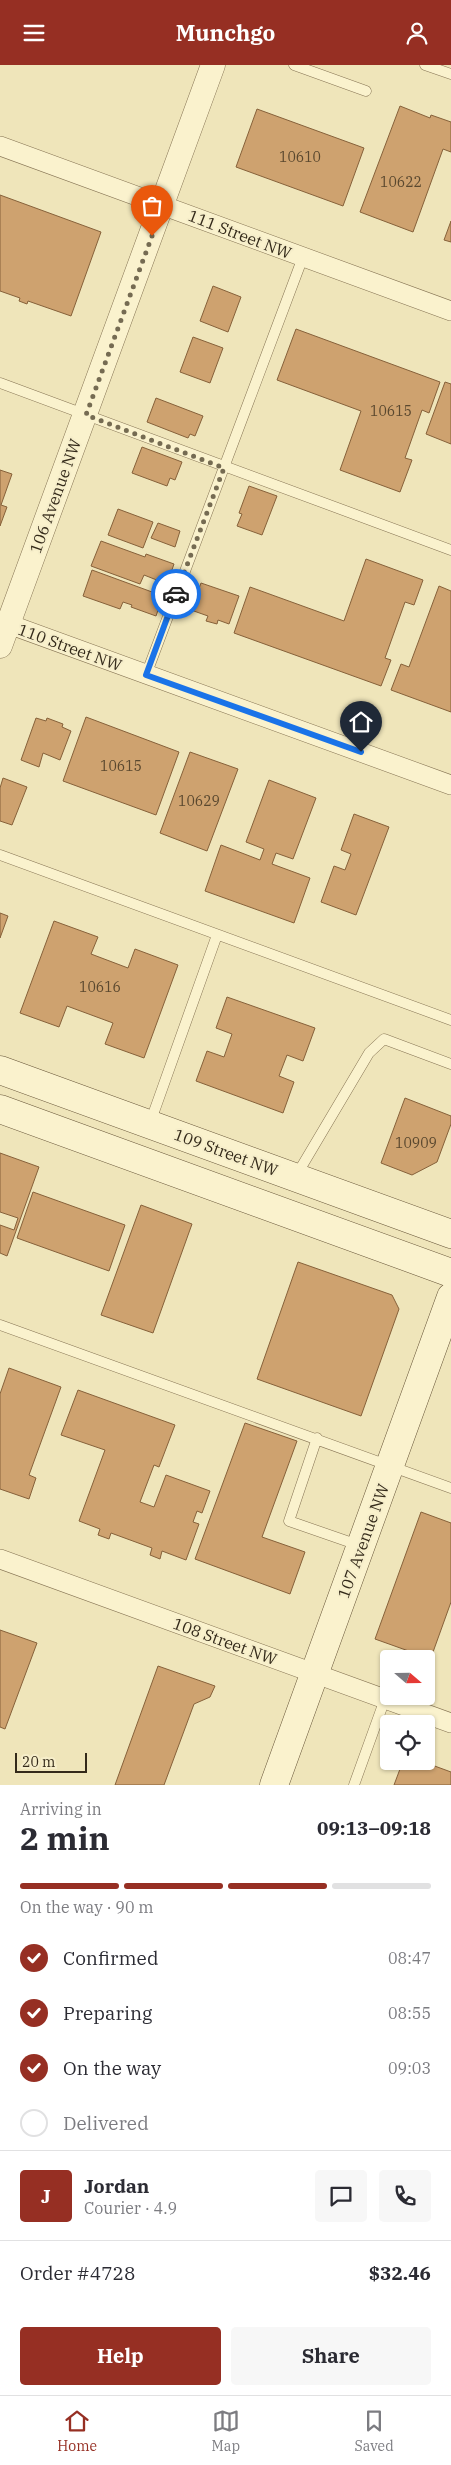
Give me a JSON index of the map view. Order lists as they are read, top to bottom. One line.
{"streets":{"main road":["109 Street NW","107 Avenue NW"],"street":["111 Street NW","106 Avenue NW","110 Street NW","108 Street NW"]},"crossings":[["111 Street NW","106 Avenue NW"],["106 Avenue NW","110 Street NW"],["107 Avenue NW","108 Street NW"]],"house_numbers":["10610","10622","10615","10615","10629","10616","10909"],"scale_bar":"20 m","north":"right","page":{"header":"Munchgo","scale":"20 m","heading":["2 min","Arriving in","09:13–09:18"],"panel":["Jordan","Courier · 4.9","Order #4728","$32.46"],"bar":"On the way · 90 m","list":[["Confirmed","08:47"],["Preparing","08:55"],["On the way","09:03"],"Delivered"],"round":"J","buttons":["Help","Share"],"tabs":["Home","Map","Saved"]}}
